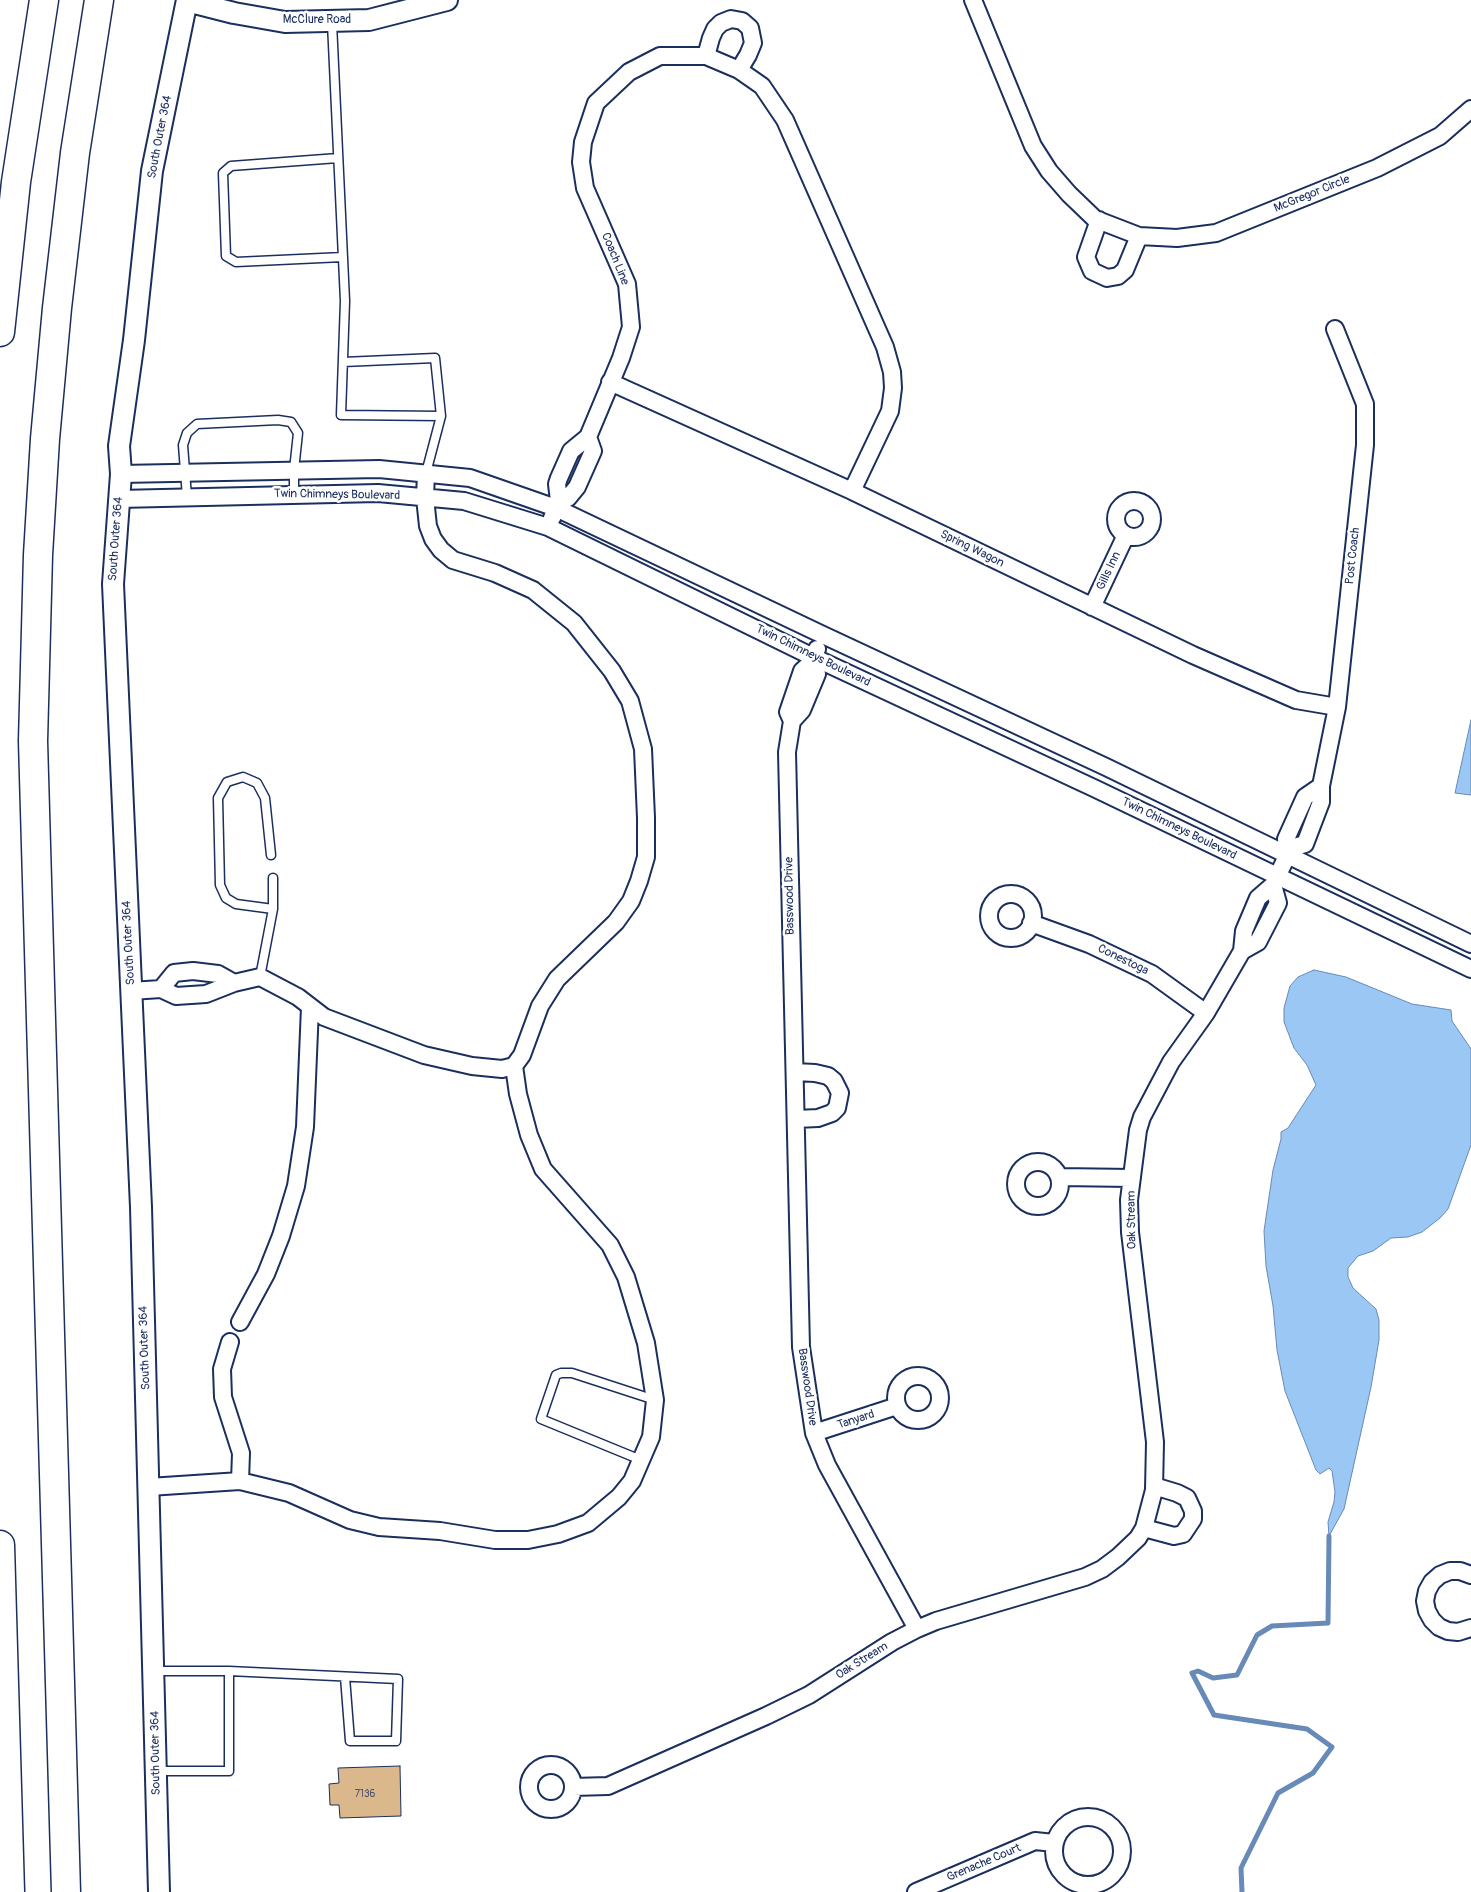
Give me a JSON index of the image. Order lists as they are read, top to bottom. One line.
{"streets":{"street":["McClure Road","South Outer 364","McGregor Circle","Coach Line","Twin Chimneys Boulevard","Spring Wagon","Post Coach","Gills Inn","Basswood Drive","Conestoga","Oak Stream","Tanyard","Grenache Court"]},"crossings":[["McClure Road","South Outer 364"],["South Outer 364","Twin Chimneys Boulevard"],["Coach Line","Twin Chimneys Boulevard"],["Coach Line","Spring Wagon"],["Twin Chimneys Boulevard","Post Coach"],["Twin Chimneys Boulevard","Basswood Drive"],["Twin Chimneys Boulevard","Oak Stream"],["Spring Wagon","Post Coach"],["Spring Wagon","Gills Inn"],["Post Coach","Oak Stream"],["Basswood Drive","Oak Stream"],["Basswood Drive","Tanyard"],["Conestoga","Oak Stream"]],"house_numbers":["7136"]}
